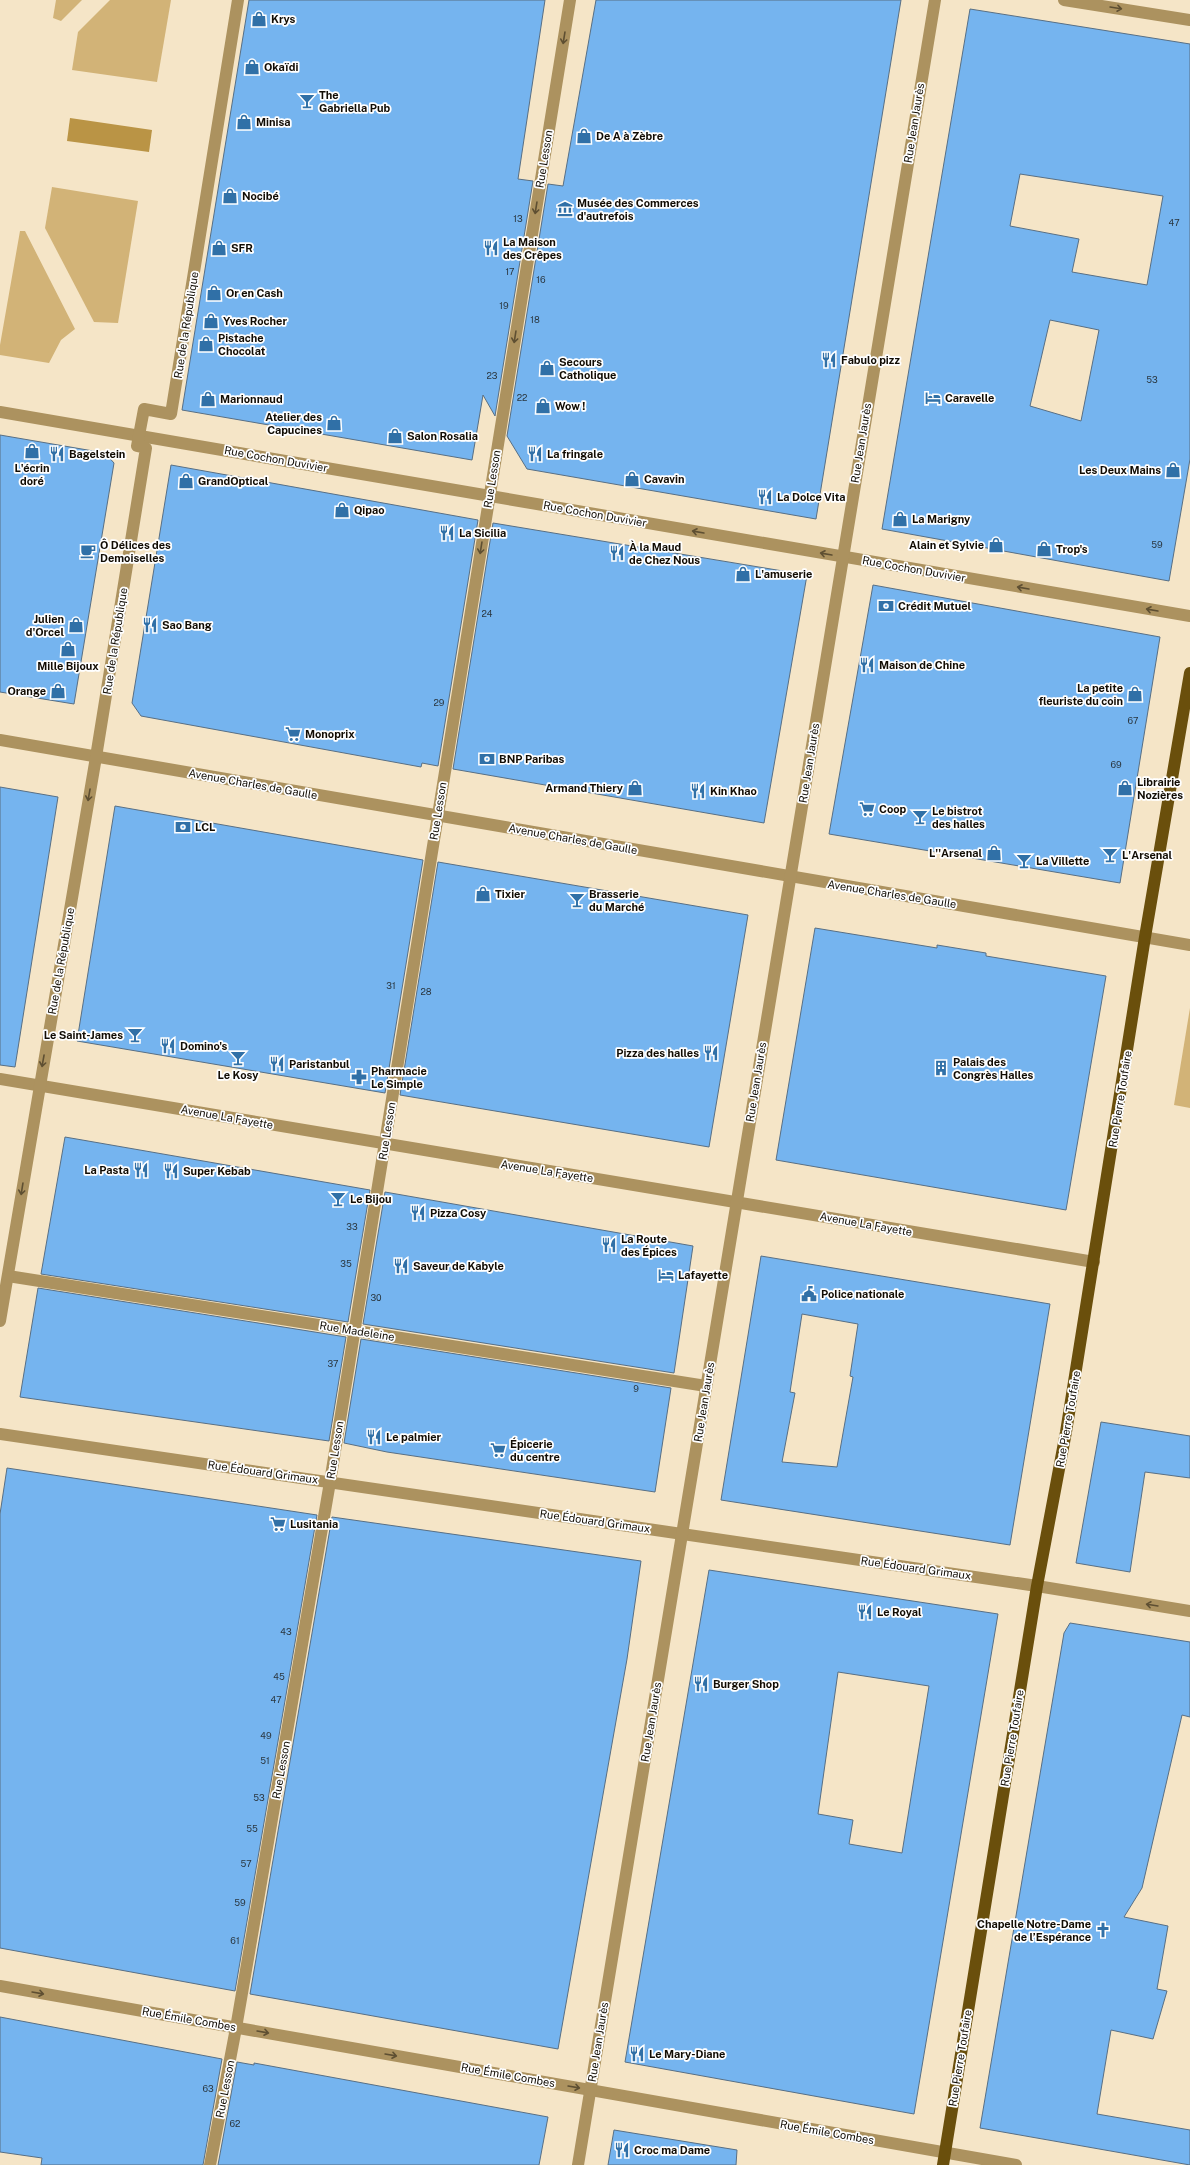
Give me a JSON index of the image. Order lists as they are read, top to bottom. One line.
{"streets":{"main road":["Rue Pierre Toufaire"],"street":["Rue Jean Jaurès","Rue Lesson","Rue de la République","Rue Cochon Duvivier","Avenue Charles de Gaulle","Avenue La Fayette","Rue Madeleine","Rue Édouard Grimaux","Rue Émile Combes"]},"crossings":[["Rue Jean Jaurès","Rue Cochon Duvivier"],["Rue Jean Jaurès","Avenue Charles de Gaulle"],["Rue Jean Jaurès","Avenue La Fayette"],["Rue Jean Jaurès","Rue Madeleine"],["Rue Jean Jaurès","Rue Édouard Grimaux"],["Rue Jean Jaurès","Rue Émile Combes"],["Rue Lesson","Rue Cochon Duvivier"],["Rue Lesson","Avenue Charles de Gaulle"],["Rue Lesson","Avenue La Fayette"],["Rue Lesson","Rue Madeleine"],["Rue Lesson","Rue Édouard Grimaux"],["Rue Lesson","Rue Émile Combes"],["Rue de la République","Rue Cochon Duvivier"],["Rue de la République","Avenue Charles de Gaulle"],["Rue de la République","Avenue La Fayette"],["Rue de la République","Rue Madeleine"],["Avenue Charles de Gaulle","Rue Pierre Toufaire"],["Rue Pierre Toufaire","Avenue La Fayette"],["Rue Pierre Toufaire","Rue Édouard Grimaux"],["Rue Pierre Toufaire","Rue Émile Combes"]],"one_way":["Rue Lesson","Rue de la République","Rue Cochon Duvivier","Rue Émile Combes"],"places":{"shop":["Krys","Okaïdi","Minisa","De A à Zèbre","Nocibé","SFR","Or en Cash","Yves Rocher","Pistache Chocolat","Secours Catholique","Marionnaud","Wow !","Atelier des Capucines","Salon Rosalia","L'écrin doré","Les Deux Mains","Cavavin","GrandOptical","Qipao","La Marigny","Alain et Sylvie","Trop's","L'amuserie","Julien d'Orcel","Mille Bijoux","Orange","La petite fleuriste du coin","Armand Thiery","Librairie Nozières","L''Arsenal","Tixier"],"bar":["The Gabriella Pub","Le bistrot des halles","L'Arsenal","La Villette","Brasserie du Marché","Le Saint-James","Le Kosy","Le Bijou"],"museum":["Musée des Commerces d'autrefois"],"restaurant":["La Maison des Crêpes","Fabulo pizz","Bagelstein","La fringale","La Dolce Vita","La Sicilia","À la Maud de Chez Nous","Sao Bang","Maison de Chine","Kin Khao","Domino's","Pizza des halles","Paristanbul","La Pasta","Super Kebab","Pizza Cosy","La Route des Épices","Saveur de Kabyle","Le palmier","Le Royal","Burger Shop","Le Mary-Diane","Croc ma Dame"],"hotel":["Caravelle","Lafayette"],"cafe":["Ô Délices des Demoiselles"],"bank":["Crédit Mutuel","BNP Paribas","LCL"],"supermarket":["Monoprix","Coop","Épicerie du centre","Lusitania"],"building":["Palais des Congrès Halles"],"pharmacy":["Pharmacie Le Simple"],"public building":["Police nationale"],"church":["Chapelle Notre-Dame de l’Espérance"]},"house_numbers":["13","47","17","16","19","18","23","53","22","59","24","29","67","69","31","28","33","35","30","37","9","43","45","47","49","51","53","55","57","59","61","63","62"]}
